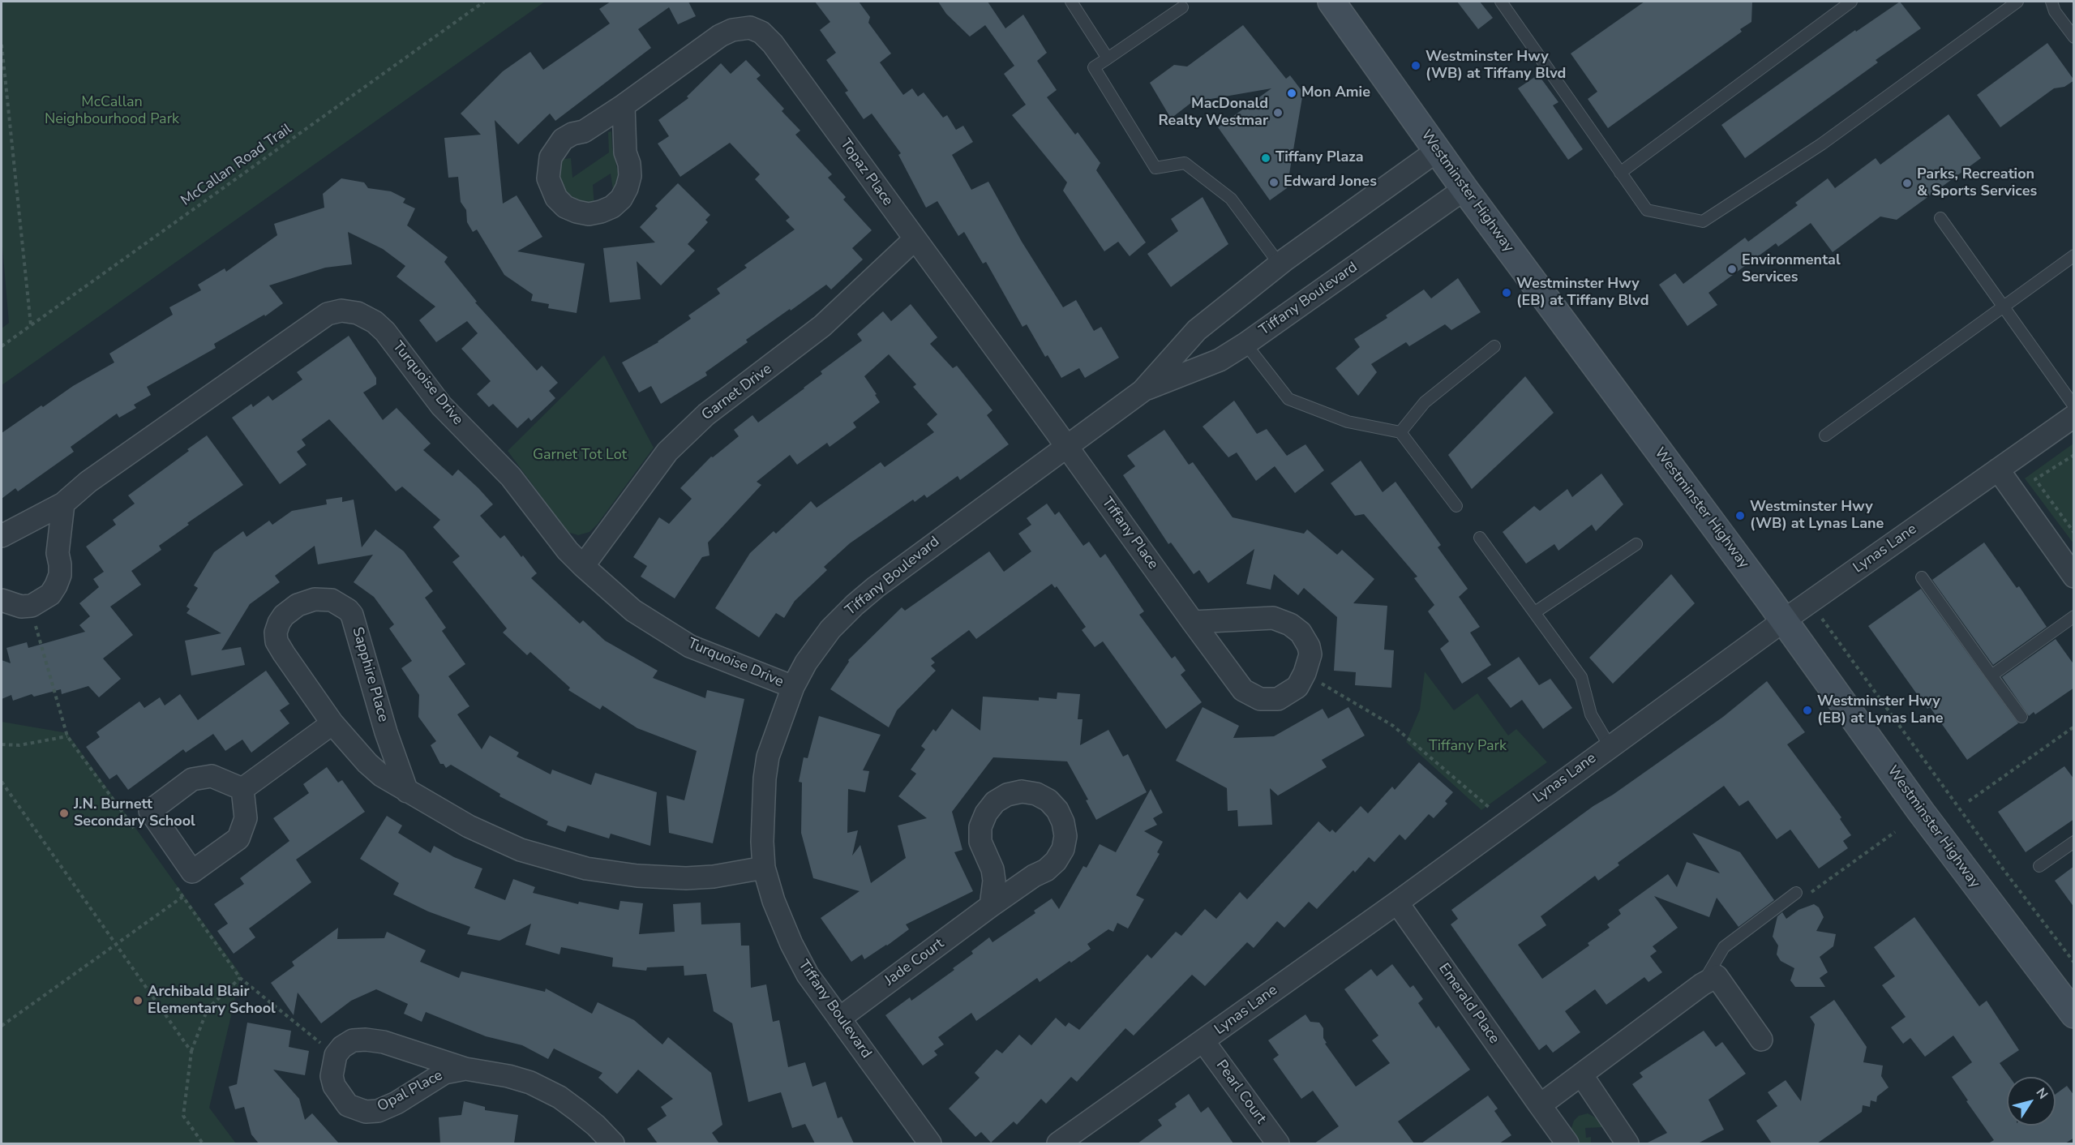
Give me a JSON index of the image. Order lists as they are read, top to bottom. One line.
{"streets":{"main road":["Westminster Highway"],"street":["Topaz Place","Tiffany Boulevard","Turquoise Drive","Garnet Drive","Tiffany Place","Lynas Lane","Sapphire Place","Jade Court","Emerald Place","Opal Place","Pearl Court"],"path":["McCallan Road Trail"]},"crossings":[["Topaz Place","Tiffany Boulevard"],["Topaz Place","Garnet Drive"],["Topaz Place","Tiffany Place"],["Westminster Highway","Tiffany Boulevard"],["Westminster Highway","Lynas Lane"],["Tiffany Boulevard","Turquoise Drive"],["Tiffany Boulevard","Tiffany Place"],["Tiffany Boulevard","Sapphire Place"],["Tiffany Boulevard","Jade Court"],["Turquoise Drive","Garnet Drive"],["Lynas Lane","Emerald Place"],["Lynas Lane","Pearl Court"]],"parks":["McCallan Neighbourhood Park","Garnet Tot Lot","Tiffany Park"],"places":["Westminster Hwy (WB) at Tiffany Blvd","Mon Amie","MacDonald Realty Westmar","Tiffany Plaza","Edward Jones","Parks, Recreation & Sports Services","Environmental Services","Westminster Hwy (EB) at Tiffany Blvd","Westminster Hwy (WB) at Lynas Lane","Westminster Hwy (EB) at Lynas Lane","J.N. Burnett Secondary School","Archibald Blair Elementary School"],"north":"top right"}
